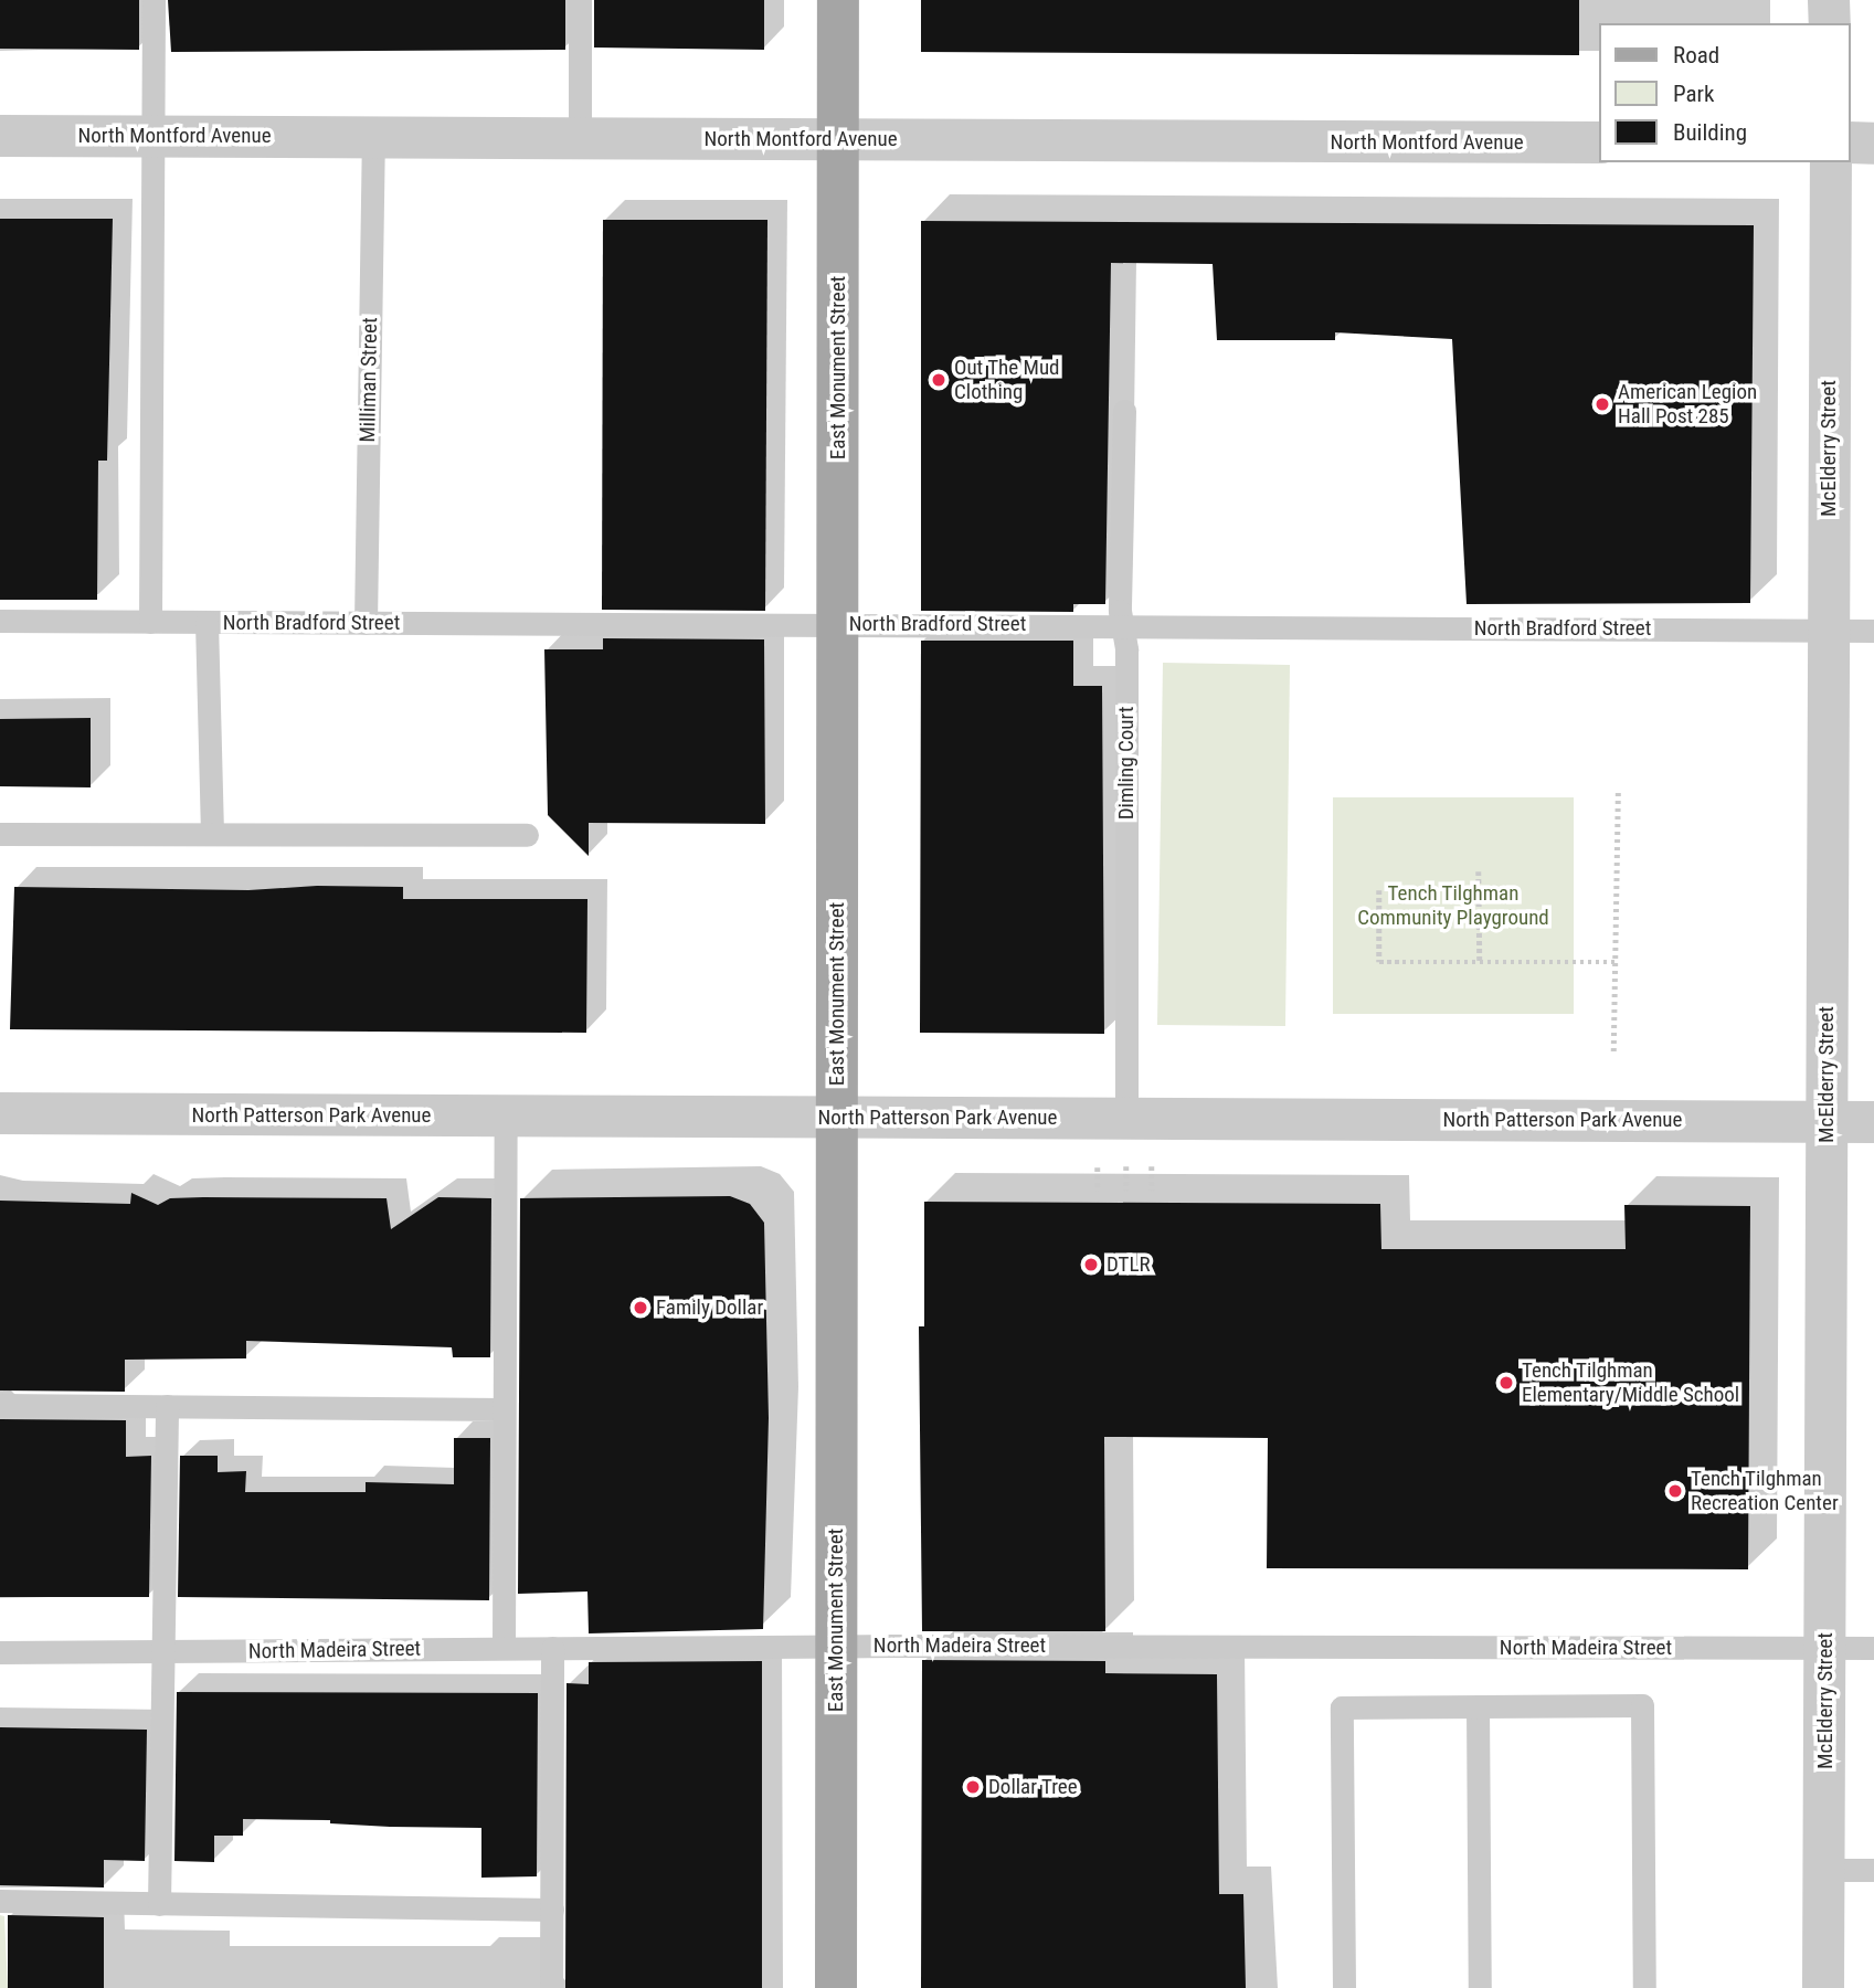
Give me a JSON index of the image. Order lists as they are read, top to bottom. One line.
{"streets":{"main road":["East Monument Street"],"street":["North Montford Avenue","McElderry Street","North Patterson Park Avenue"],"lane":["Milliman Street","North Bradford Street","Dimling Court","North Madeira Street"]},"crossings":[["North Montford Avenue","East Monument Street"],["North Montford Avenue","Milliman Street"],["East Monument Street","North Bradford Street"],["East Monument Street","North Patterson Park Avenue"],["East Monument Street","North Madeira Street"],["Milliman Street","North Bradford Street"],["McElderry Street","North Bradford Street"],["McElderry Street","North Patterson Park Avenue"],["McElderry Street","North Madeira Street"],["North Bradford Street","Dimling Court"],["Dimling Court","North Patterson Park Avenue"]],"parks":["Tench Tilghman Community Playground"],"places":["Out The Mud Clothing","American Legion Hall Post 285","DTLR","Family Dollar","Tench Tilghman Elementary/Middle School","Tench Tilghman Recreation Center","Dollar Tree"],"legend":["Road","Park","Building"]}
